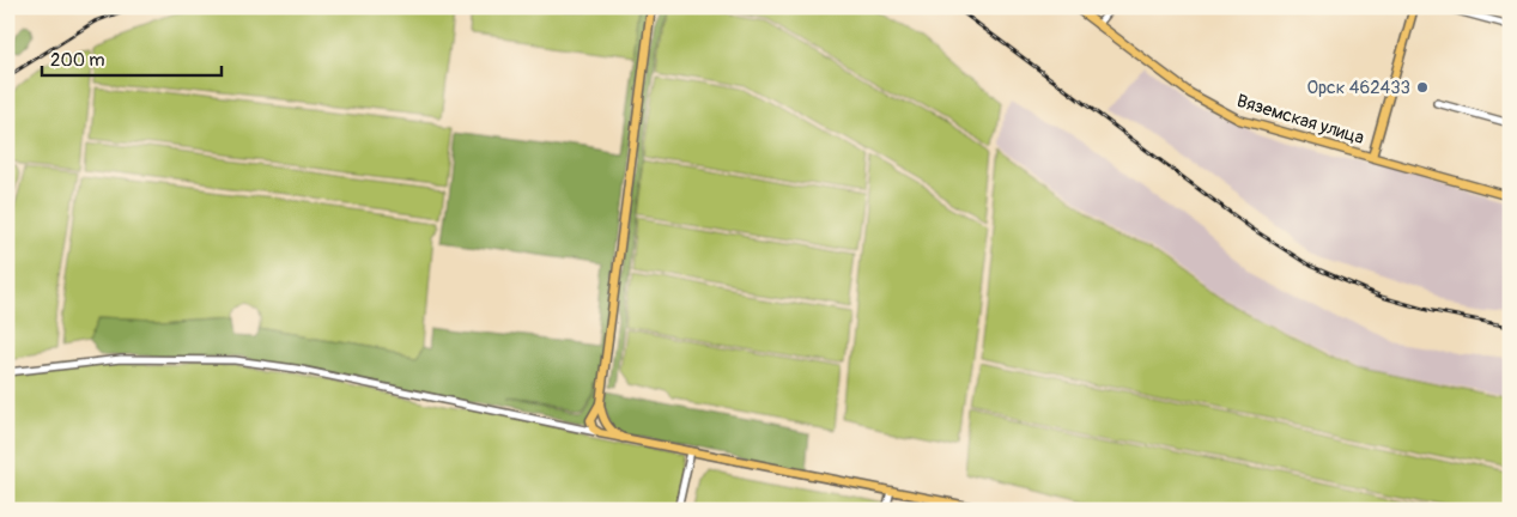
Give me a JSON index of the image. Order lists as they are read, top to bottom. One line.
{"streets":{"main road":["Вяземская улица"]},"places":["Орск 462433"],"scale_bar":"200 m"}
